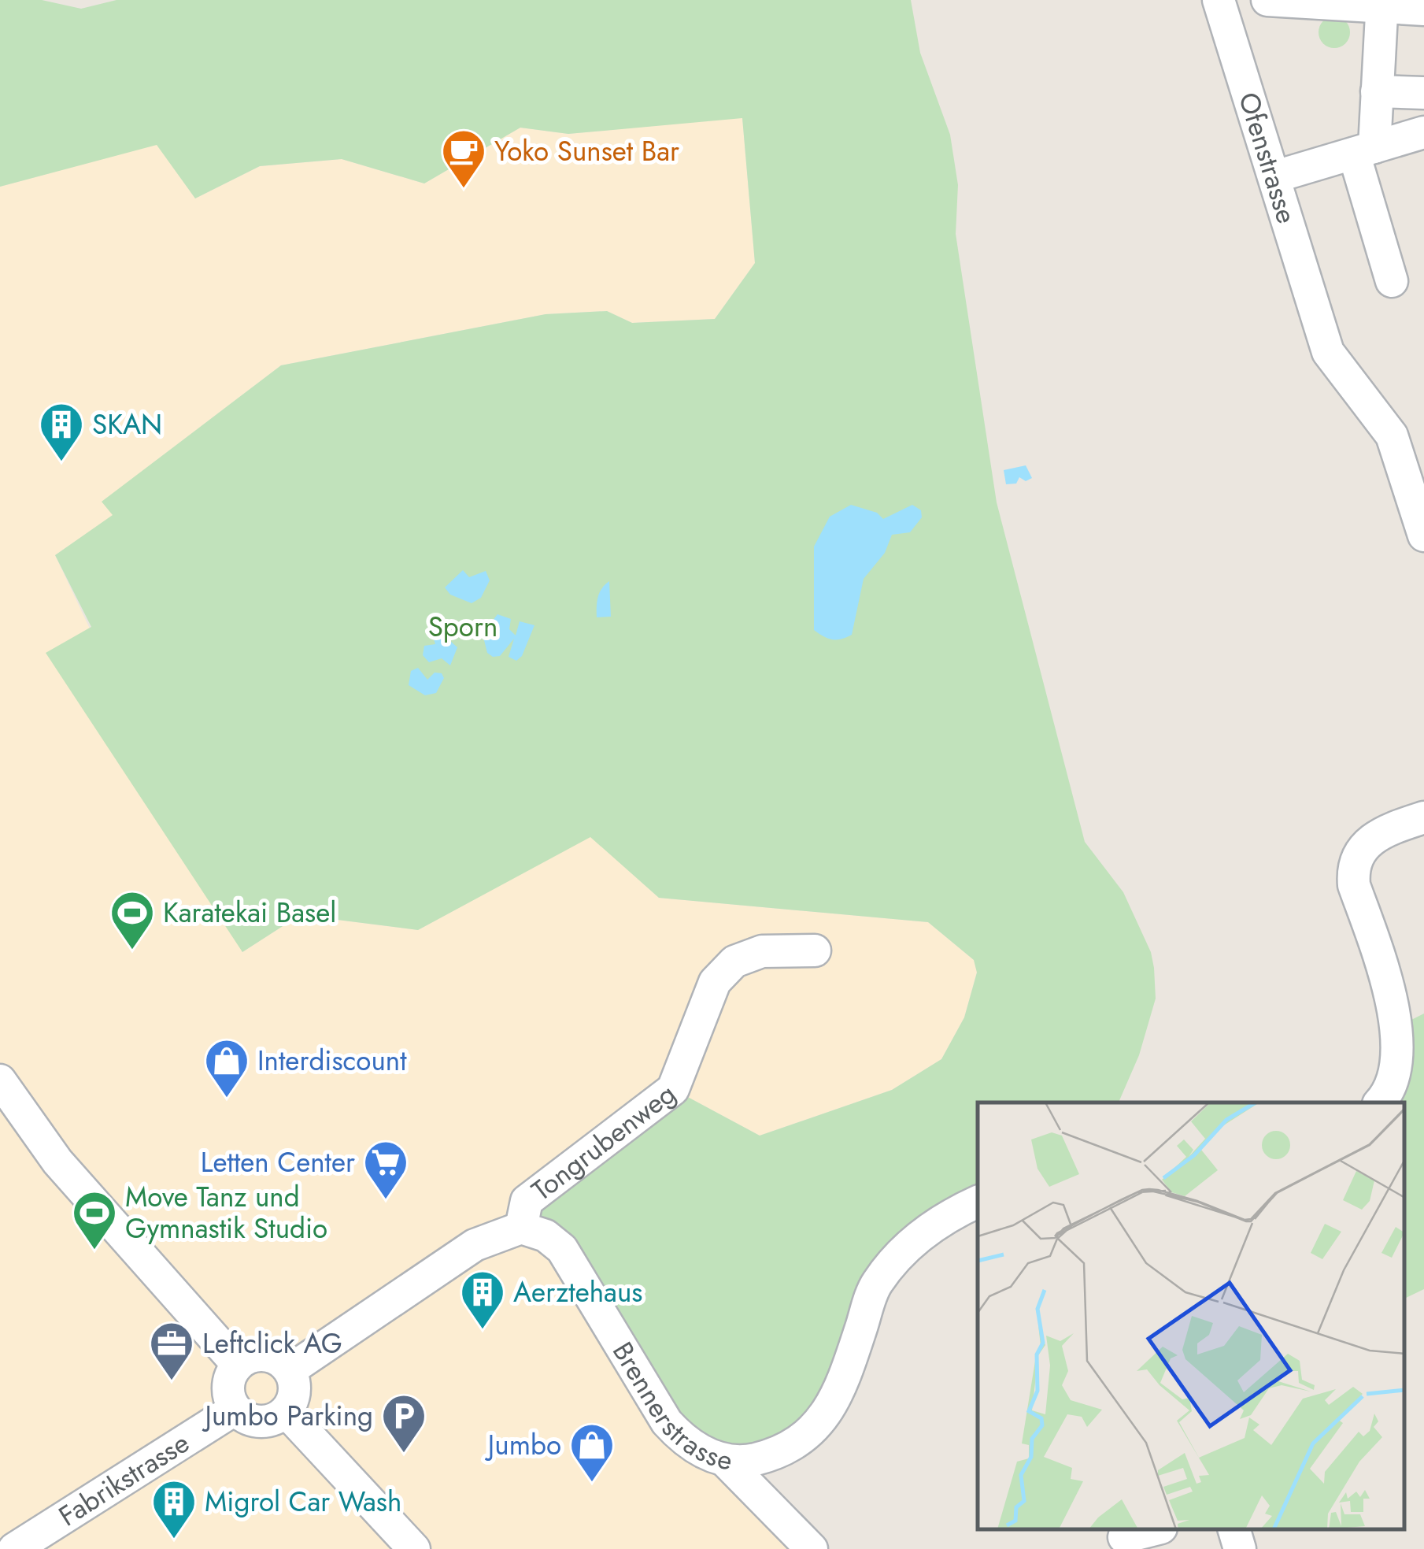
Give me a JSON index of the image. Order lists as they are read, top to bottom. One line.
{"streets":{"street":["Ofenstrasse","Tongrubenweg","Brennerstrasse","Fabrikstrasse"]},"crossings":[["Tongrubenweg","Brennerstrasse"]],"parks":["Sporn"],"places":{"cafe":["Yoko Sunset Bar"],"building":["SKAN","Aerztehaus","Migrol Car Wash"],"sports":["Karatekai Basel","Move Tanz und Gymnastik Studio"],"shop":["Interdiscount","Jumbo"],"supermarket":["Letten Center"],"office":["Leftclick AG"],"parking":["Jumbo Parking"]}}
